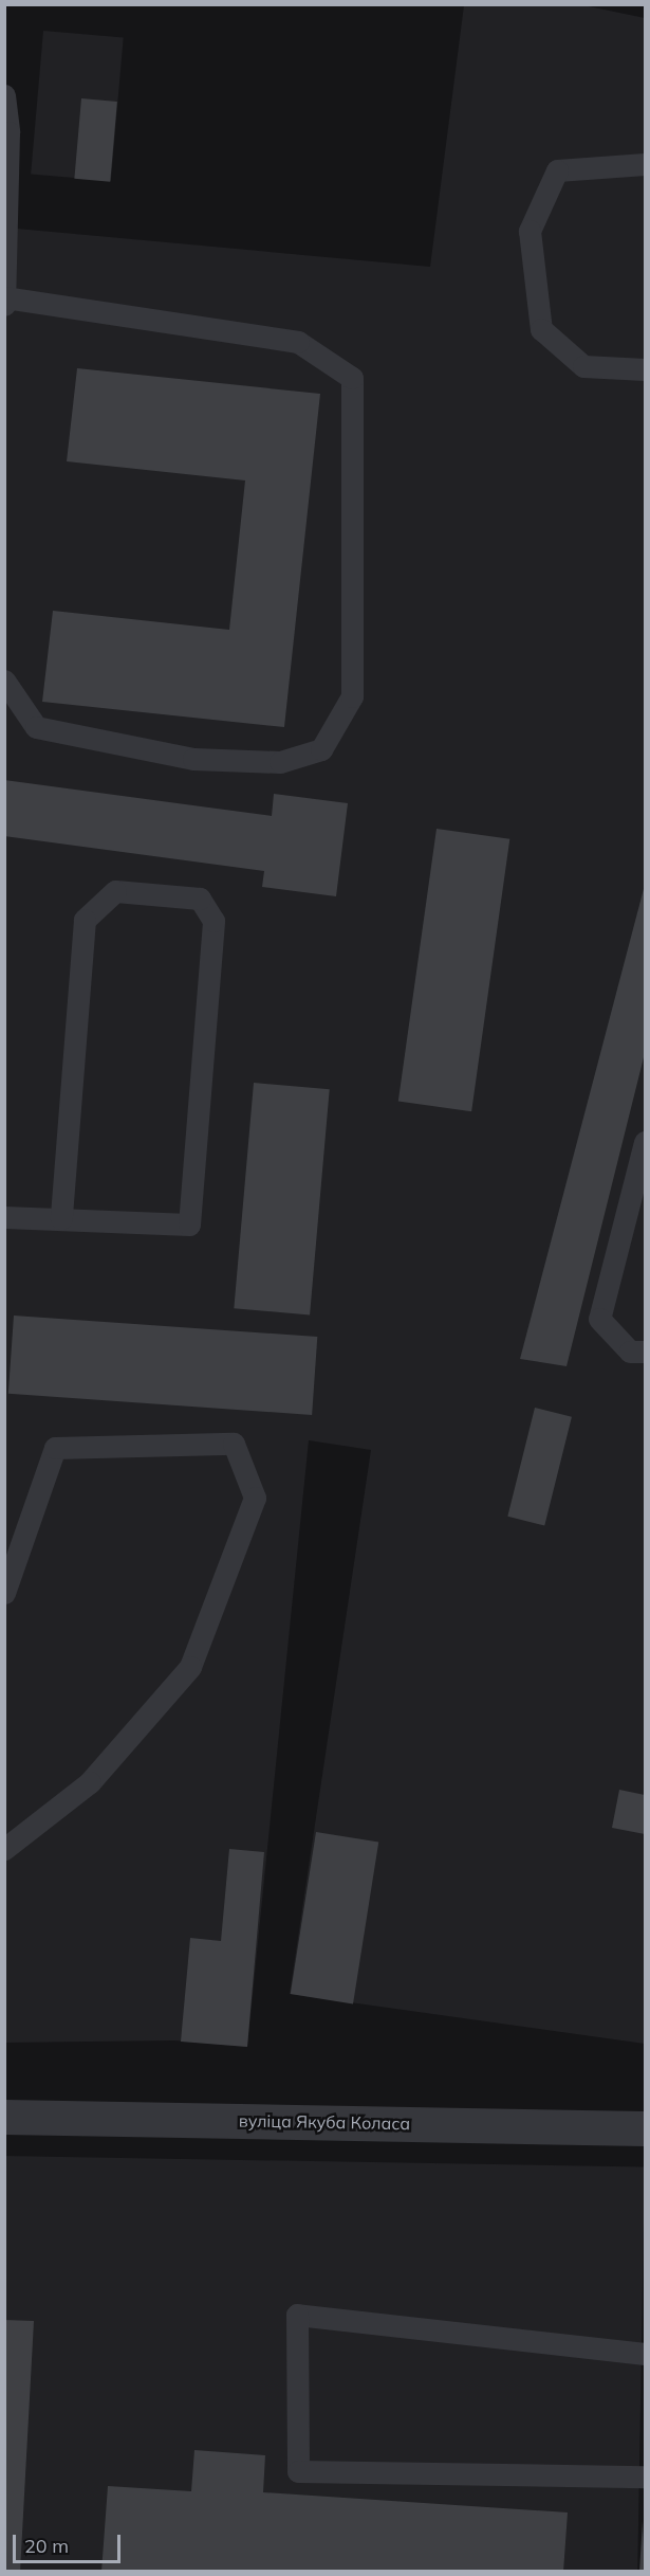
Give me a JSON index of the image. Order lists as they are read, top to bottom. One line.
{"streets":{"street":["вуліца Якуба Коласа"]},"scale_bar":"20 m"}
